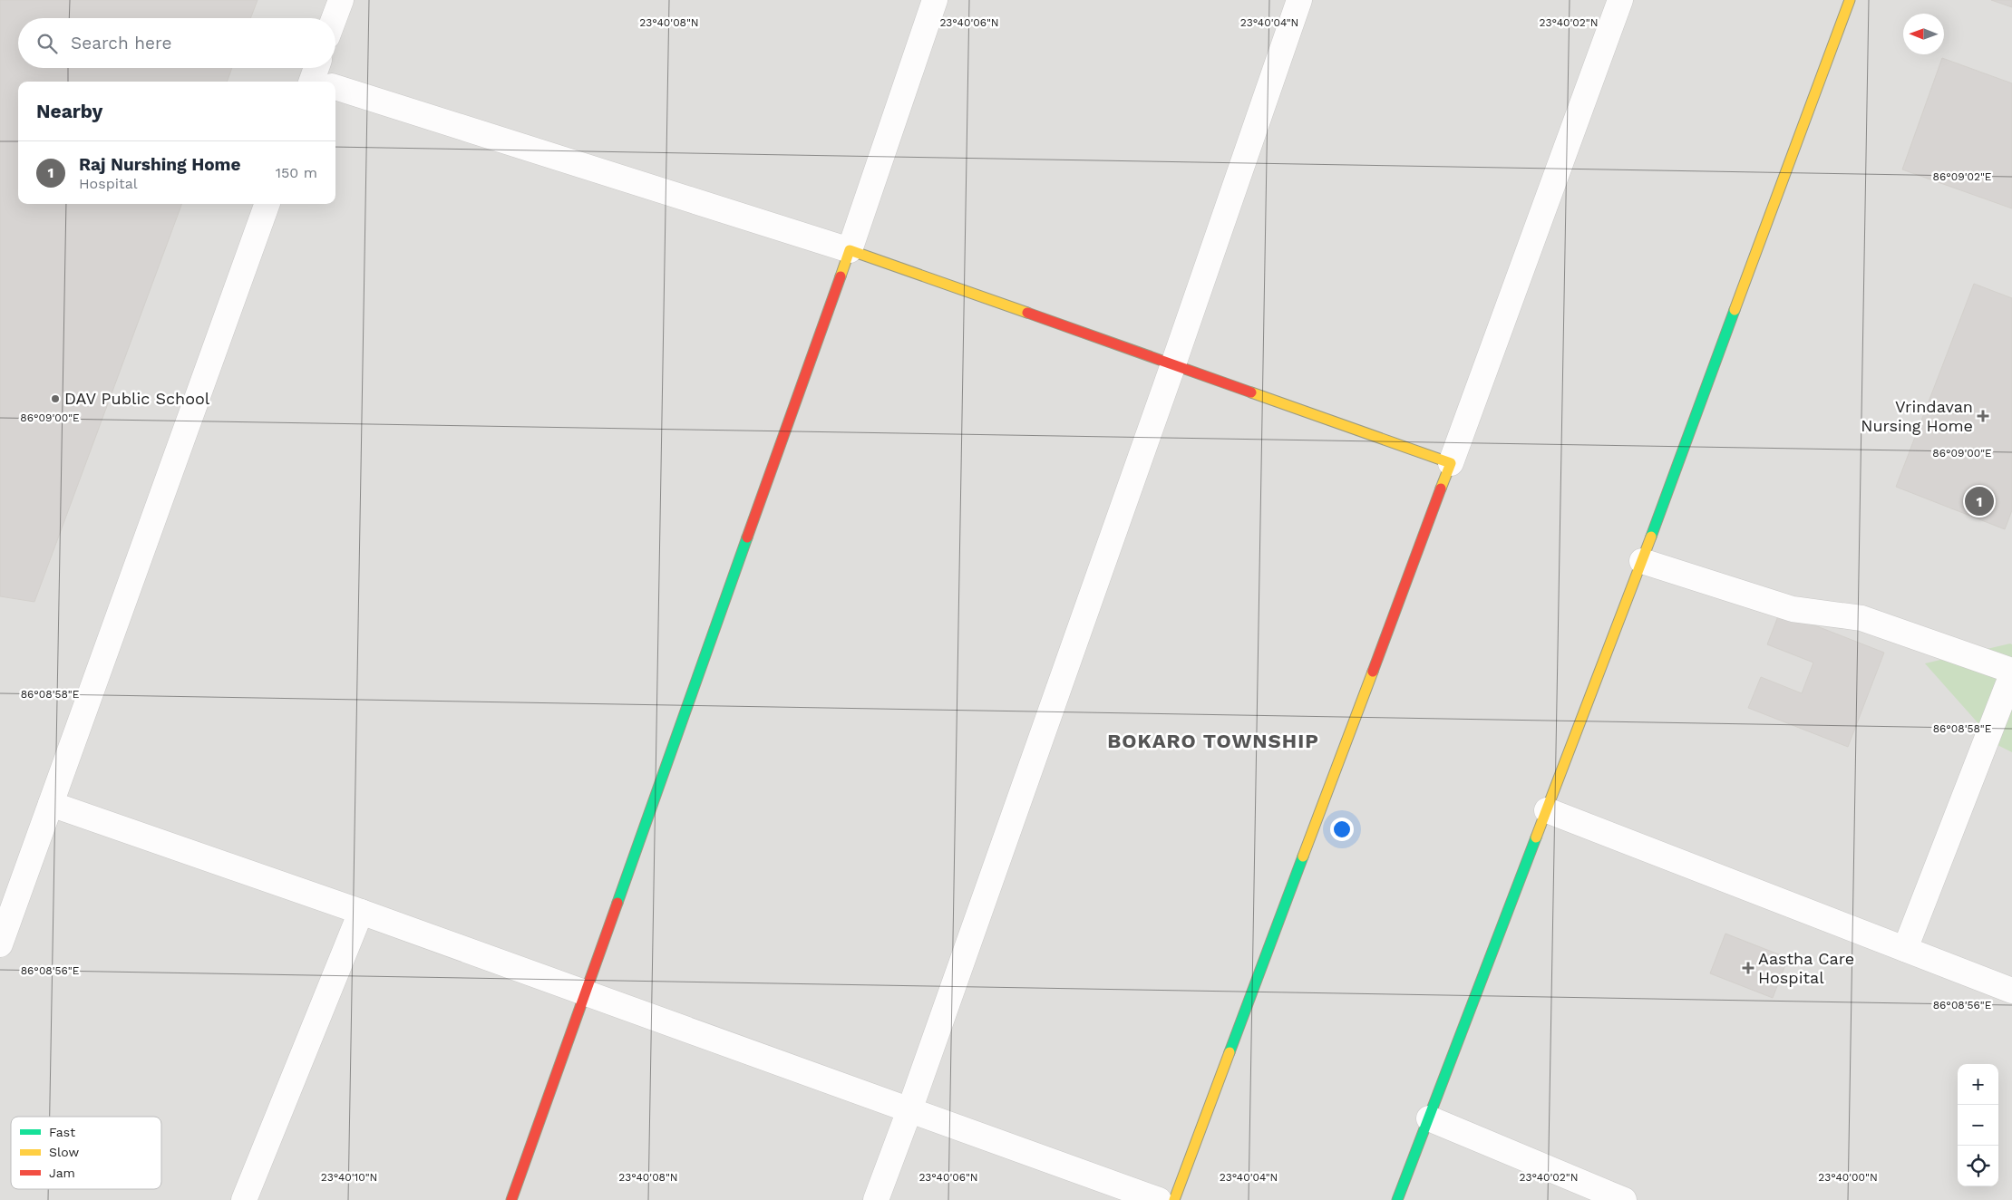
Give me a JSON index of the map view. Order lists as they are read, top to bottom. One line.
{"districts":["BOKARO TOWNSHIP"],"places":{"other":["DAV Public School"],"health":["Vrindavan Nursing Home","Aastha Care Hospital"]},"legend":["Fast","Slow","Jam"],"north":"left","page":{"search":"Search here","heading":"Nearby","list":[{"mark":"1","name":"Raj Nurshing Home","note":"Hospital","value":"150 m"}],"pins":"1","map_buttons":["+","−"]},"coordinates":["23°40'08\"N","23°40'06\"N","23°40'04\"N","23°40'02\"N","86°09'02\"E","86°09'00\"E","86°08'58\"E","86°08'56\"E","23°40'10\"N","23°40'00\"N"]}
